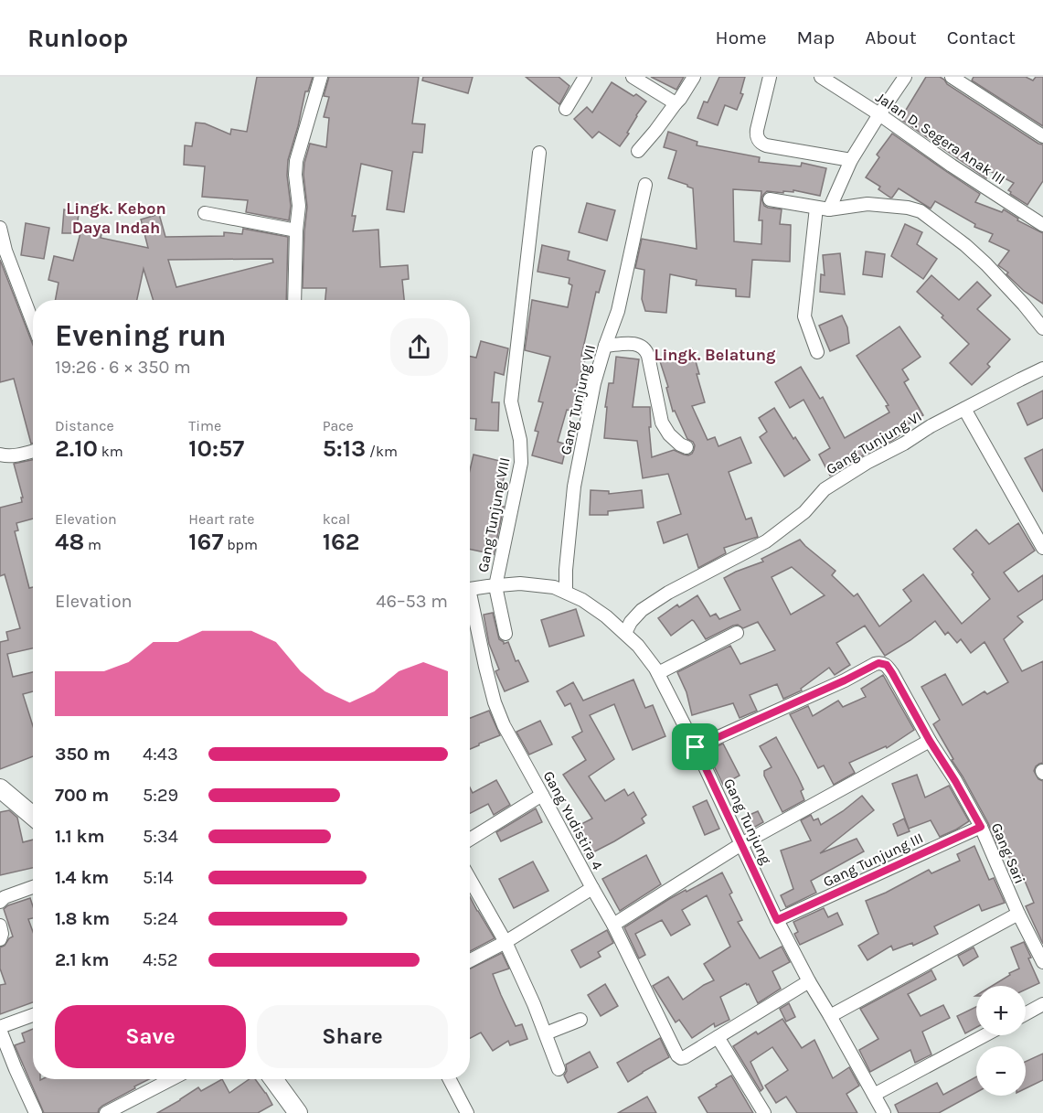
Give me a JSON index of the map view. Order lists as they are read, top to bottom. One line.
{"streets":{"street":["Jalan D. Segera Anak III","Gang Tunjung VII","Gang Tunjung VI","Gang Tunjung VIII","Gang Yudistira 4","Gang Tunjung","Gang Sari","Gang Tunjung III"]},"crossings":[["Gang Tunjung VII","Gang Tunjung"],["Gang Tunjung VI","Gang Tunjung"],["Gang Tunjung VIII","Gang Tunjung"],["Gang Tunjung","Gang Sari"],["Gang Tunjung","Gang Tunjung III"],["Gang Sari","Gang Tunjung III"]],"districts":["Lingk. Kebon Daya Indah","Lingk. Belatung"],"page":{"header":"Runloop","nav":["Home","Map","About","Contact"],"heading":["Evening run","19:26 · 6 × 350 m"],"stats":[["Distance","2.10 km"],["Time","10:57"],["Pace","5:13 /km"],["Elevation","48 m"],["Heart rate","167 bpm"],["kcal","162"]],"chart":["Elevation","46–53 m"],"list":[{"name":"350 m","note":"4:43"},{"name":"700 m","note":"5:29"},{"name":"1.1 km","note":"5:34"},{"name":"1.4 km","note":"5:14"},{"name":"1.8 km","note":"5:24"},{"name":"2.1 km","note":"4:52"}],"map_buttons":["+","−"],"buttons":["Save","Share"]}}
